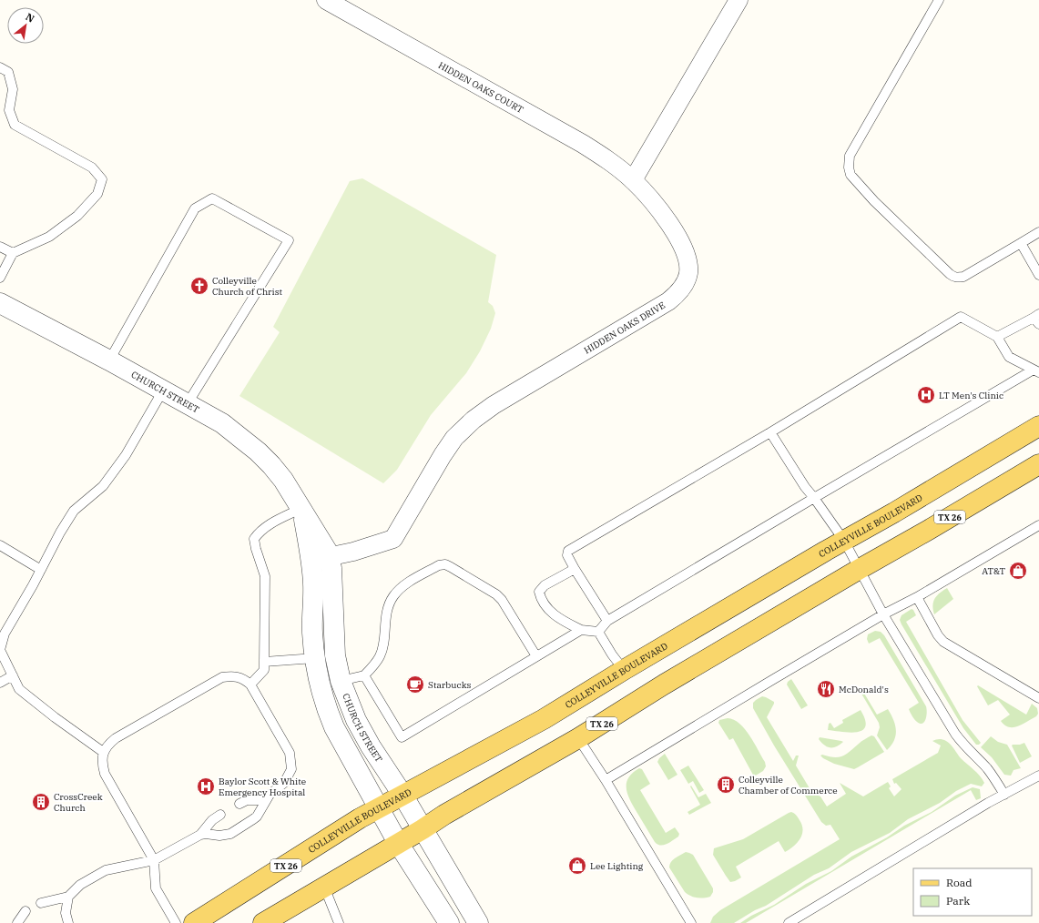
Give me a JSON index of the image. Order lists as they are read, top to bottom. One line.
{"streets":{"main road":["TX 26","COLLEYVILLE BOULEVARD"],"street":["HIDDEN OAKS COURT","HIDDEN OAKS DRIVE","CHURCH STREET"]},"crossings":[["HIDDEN OAKS COURT","HIDDEN OAKS DRIVE"],["HIDDEN OAKS DRIVE","CHURCH STREET"],["CHURCH STREET","TX 26"],["CHURCH STREET","COLLEYVILLE BOULEVARD"]],"places":{"church":["Colleyville Church of Christ"],"hospital":["LT Men's Clinic","Baylor Scott & White Emergency Hospital"],"shop":["AT&T","Lee Lighting"],"cafe":["Starbucks"],"restaurant":["McDonald's"],"building":["Colleyville Chamber of Commerce","CrossCreek Church"]},"legend":["Road","Park"],"north":"top right"}
